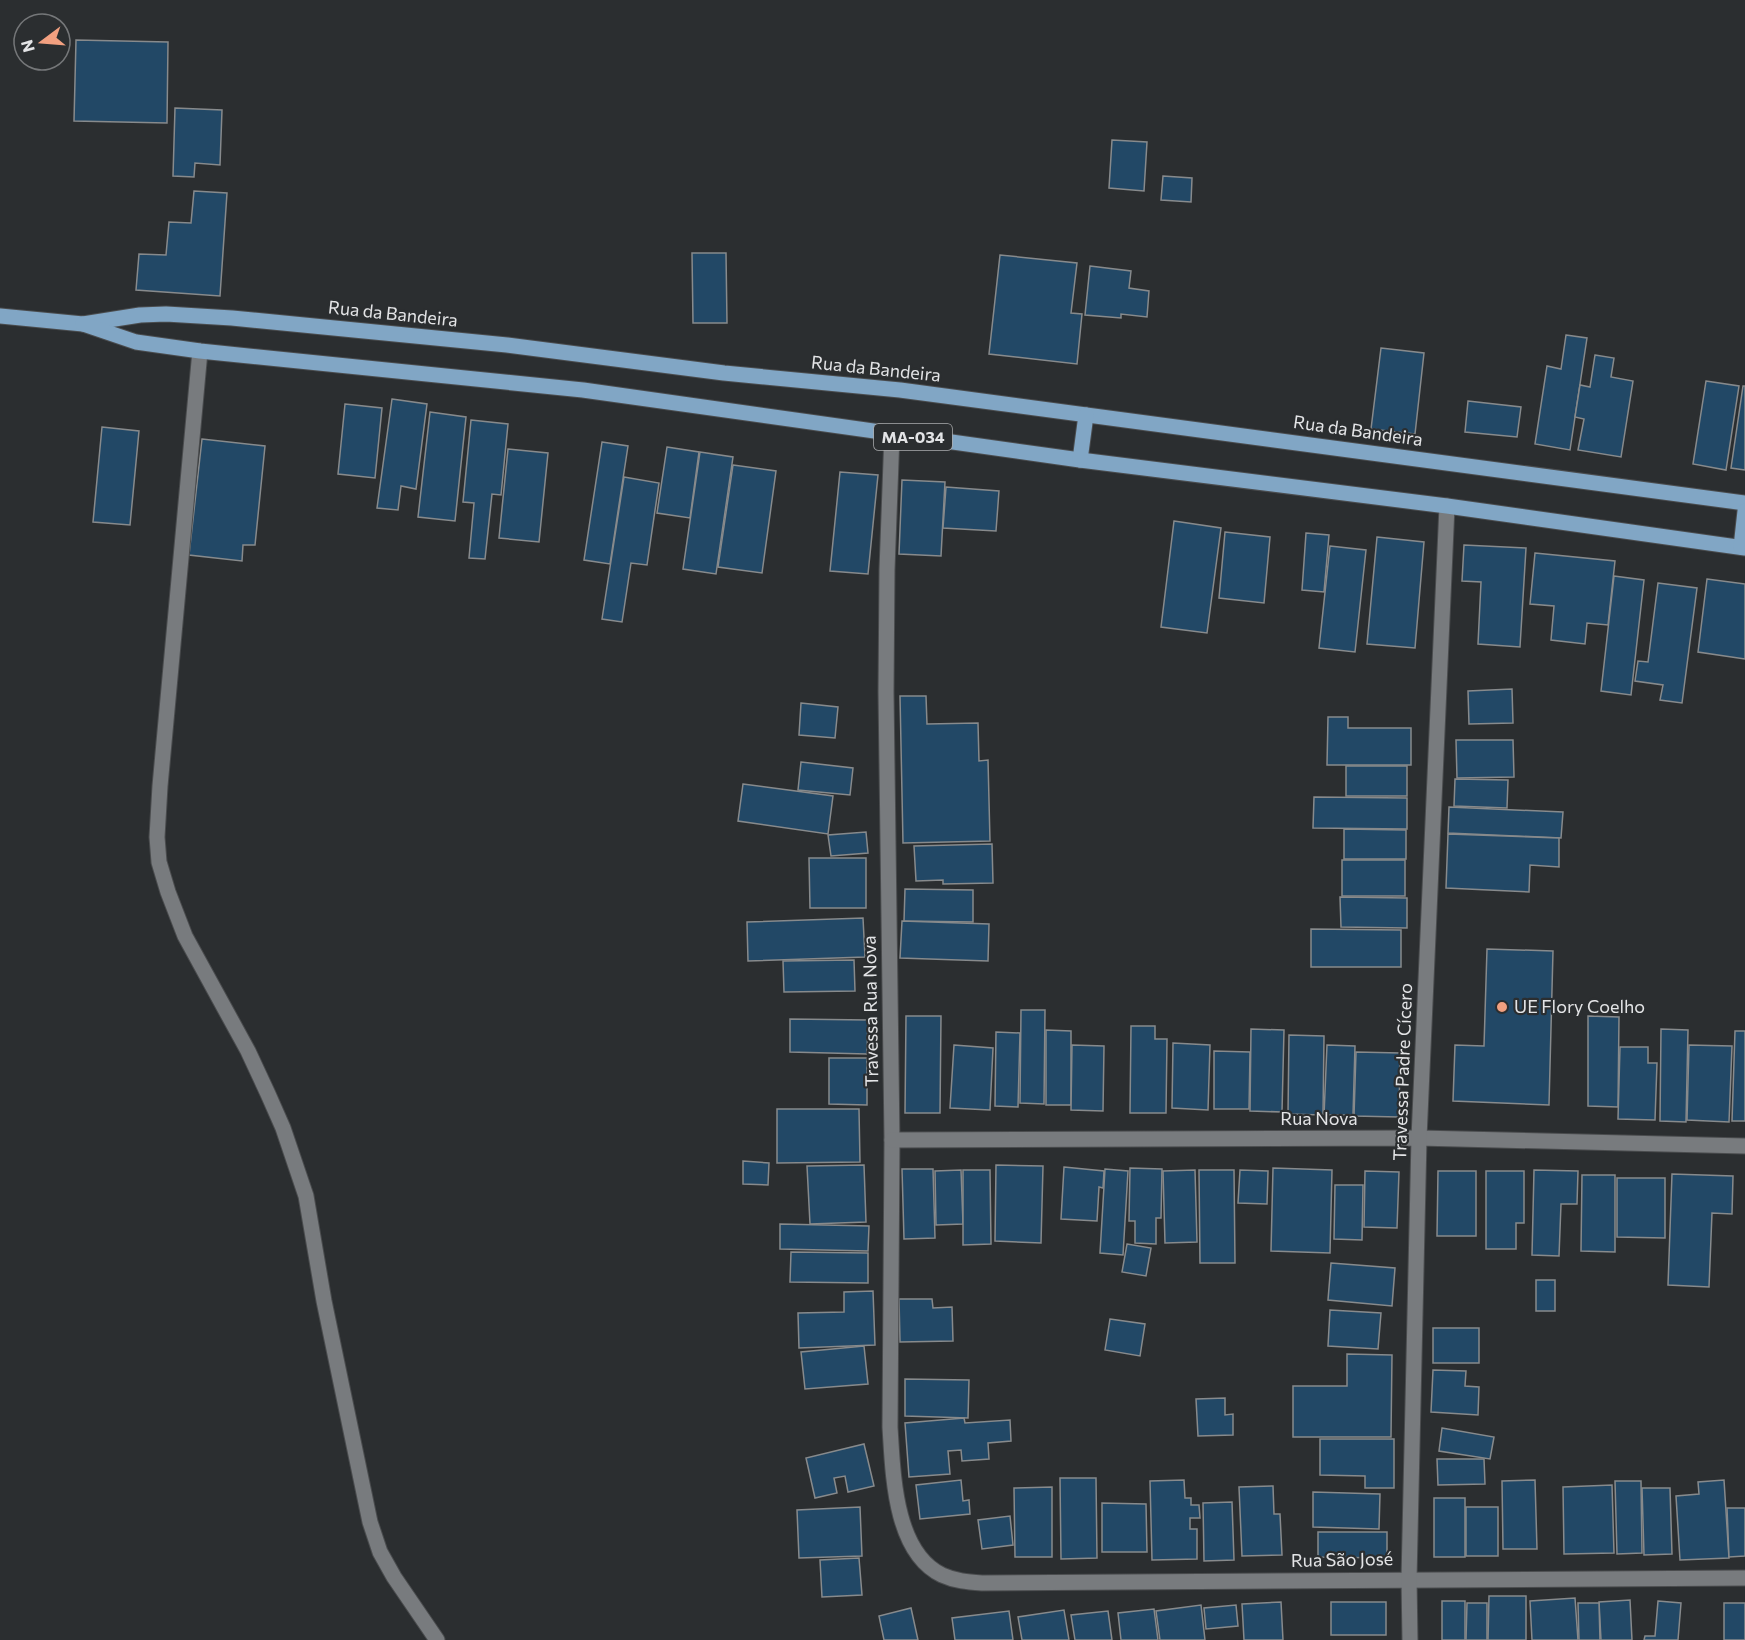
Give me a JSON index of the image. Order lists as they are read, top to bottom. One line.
{"streets":{"main road":["Rua da Bandeira","MA-034"],"street":["Travessa Rua Nova","Travessa Padre Cícero","Rua Nova","Rua São José"]},"crossings":[["Rua da Bandeira","MA-034"],["MA-034","Travessa Rua Nova"],["MA-034","Travessa Padre Cícero"],["Travessa Rua Nova","Rua Nova"],["Travessa Rua Nova","Rua São José"],["Travessa Padre Cícero","Rua Nova"],["Travessa Padre Cícero","Rua São José"]],"places":["UE Flory Coelho"],"north":"left"}
